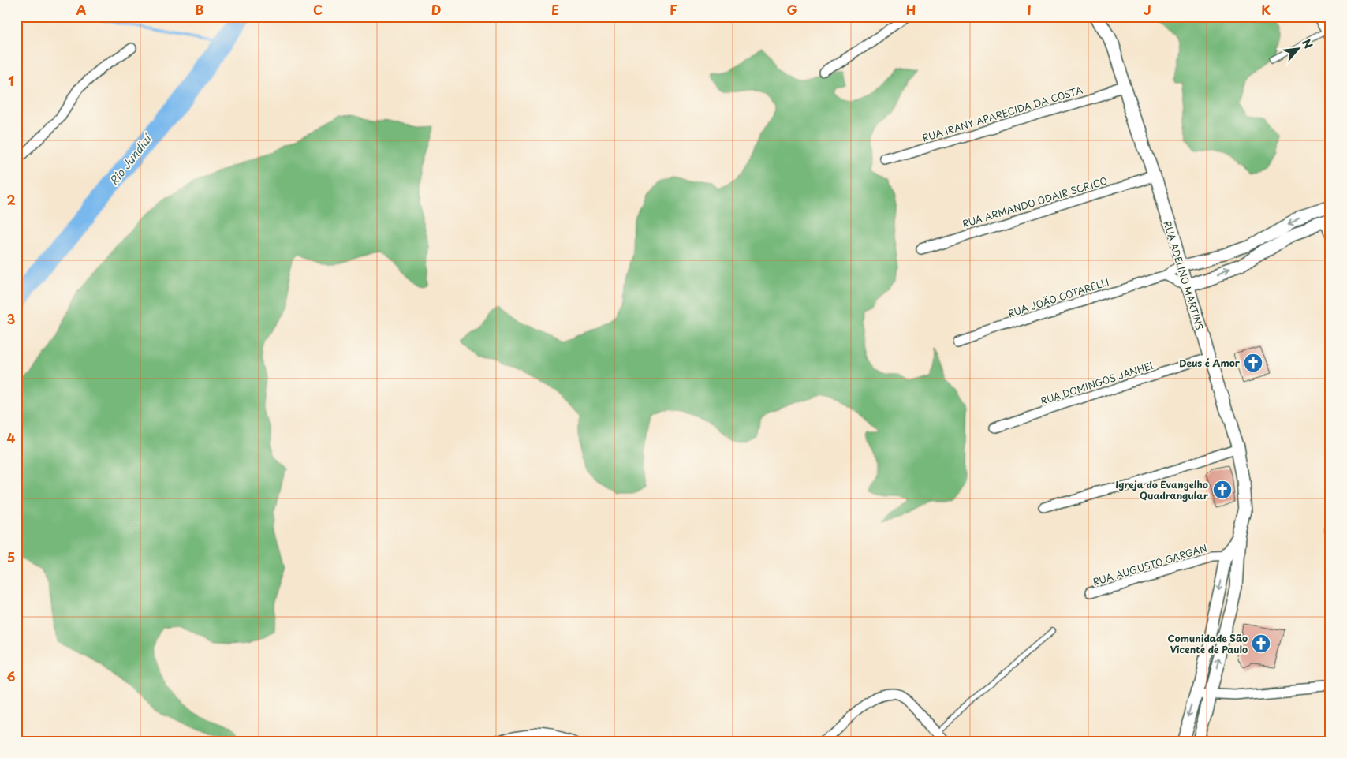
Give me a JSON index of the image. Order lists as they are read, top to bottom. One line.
{"streets":{"street":["RUA IRANY APARECIDA DA COSTA","RUA ARMANDO ODAIR SCRICO","RUA ADELINO MARTINS","RUA JOÃO COTARELLI","RUA DOMINGOS JANHEL","RUA AUGUSTO GARGAN"]},"crossings":[["RUA IRANY APARECIDA DA COSTA","RUA ADELINO MARTINS"],["RUA ARMANDO ODAIR SCRICO","RUA ADELINO MARTINS"],["RUA ADELINO MARTINS","RUA JOÃO COTARELLI"],["RUA ADELINO MARTINS","RUA DOMINGOS JANHEL"],["RUA ADELINO MARTINS","RUA AUGUSTO GARGAN"]],"water":["Rio Jundiaí"],"places":{"church":["Deus é Amor","Igreja do Evangelho Quadrangular","Comunidade São Vicente de Paulo"]},"north":"top right","grid":{"columns":["A","B","C","D","E","F","G","H","I","J","K"],"rows":["1","2","3","4","5","6"]}}
